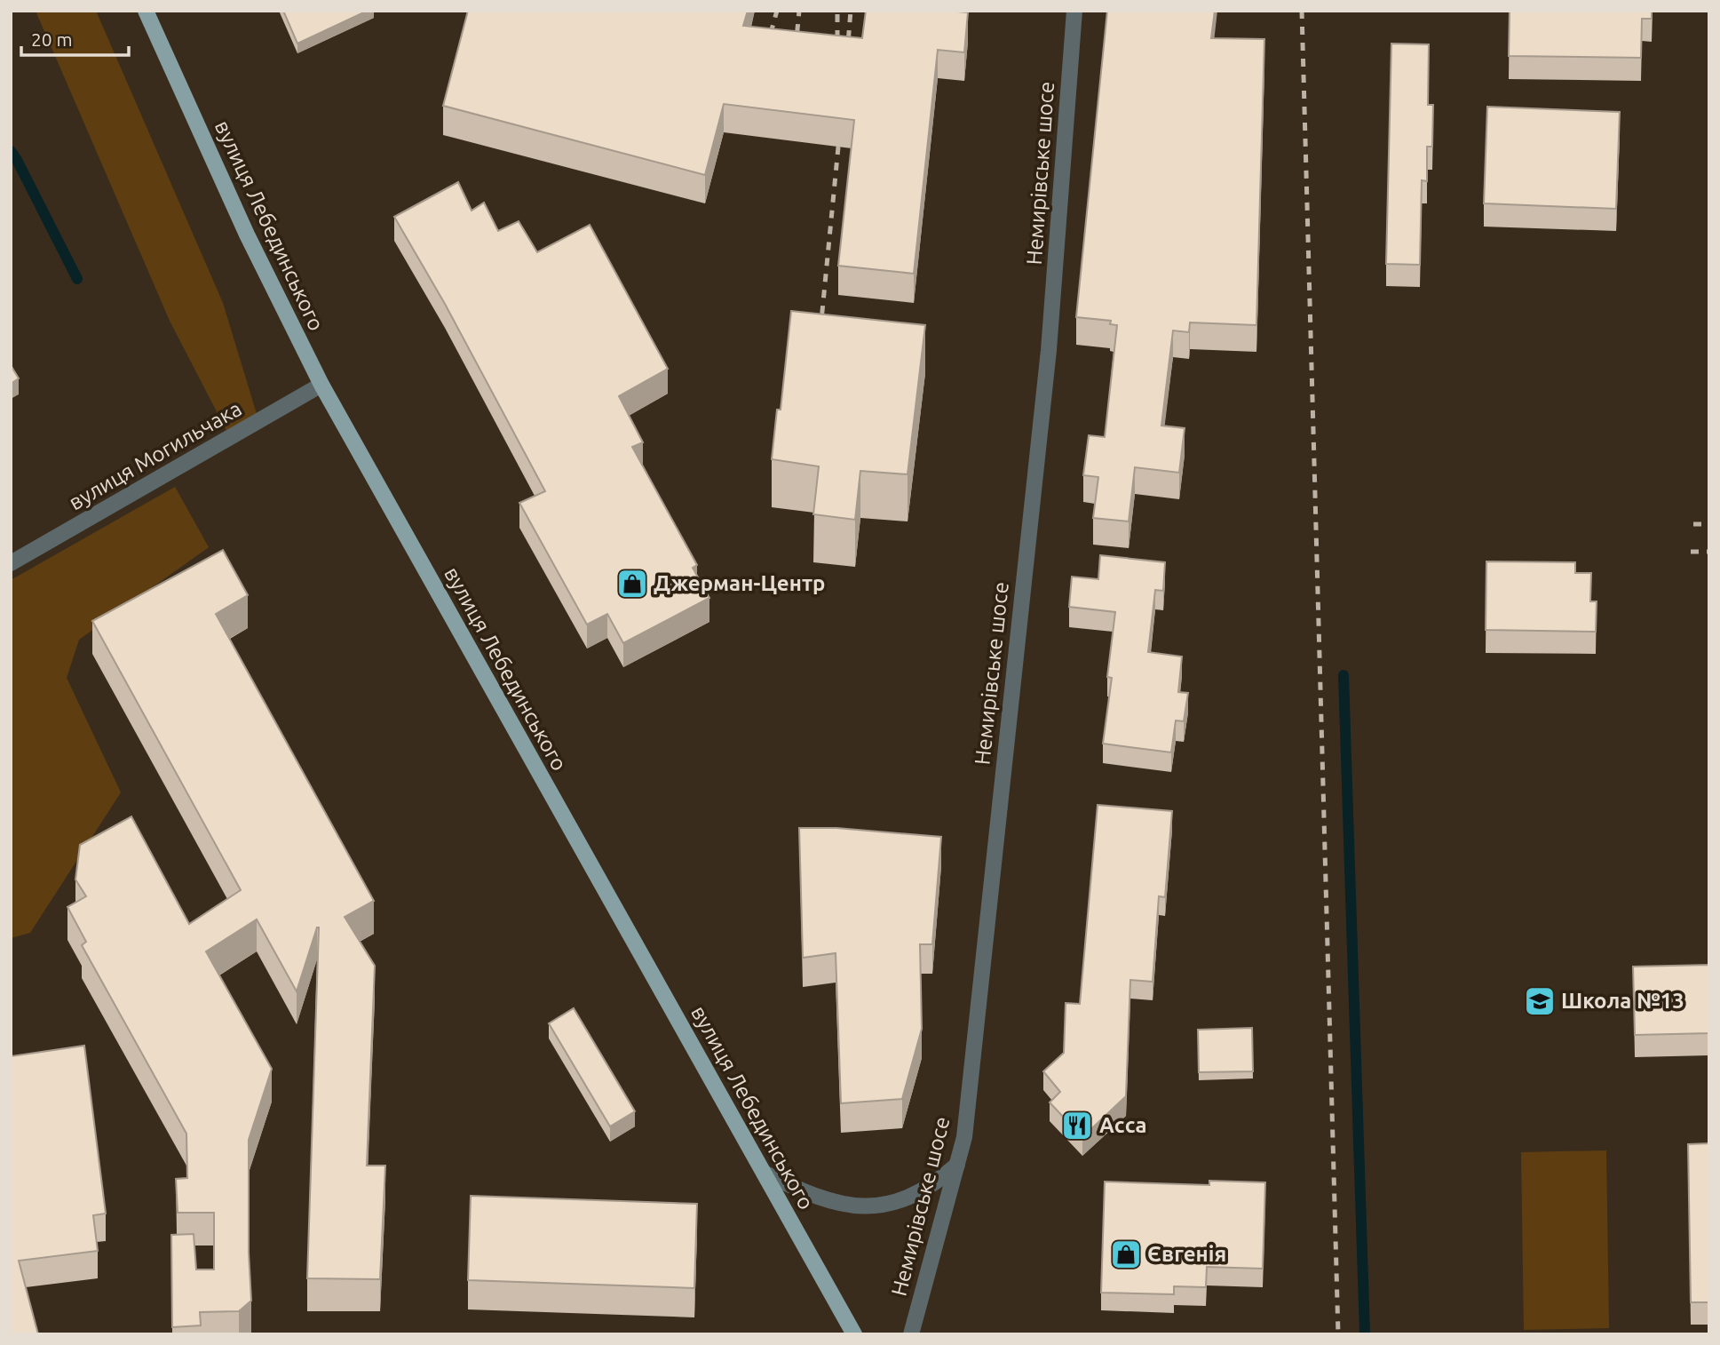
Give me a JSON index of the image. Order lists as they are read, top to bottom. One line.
{"streets":{"main road":["вулиця Лебединського"],"street":["Немирівське шосе","вулиця Могильчака"]},"crossings":[["вулиця Лебединського","вулиця Могильчака"]],"places":{"shop":["Джерман-Центр","Євгенія"],"school or university":["Школа №13"],"restaurant":["Асса"]},"scale_bar":"20 m"}
